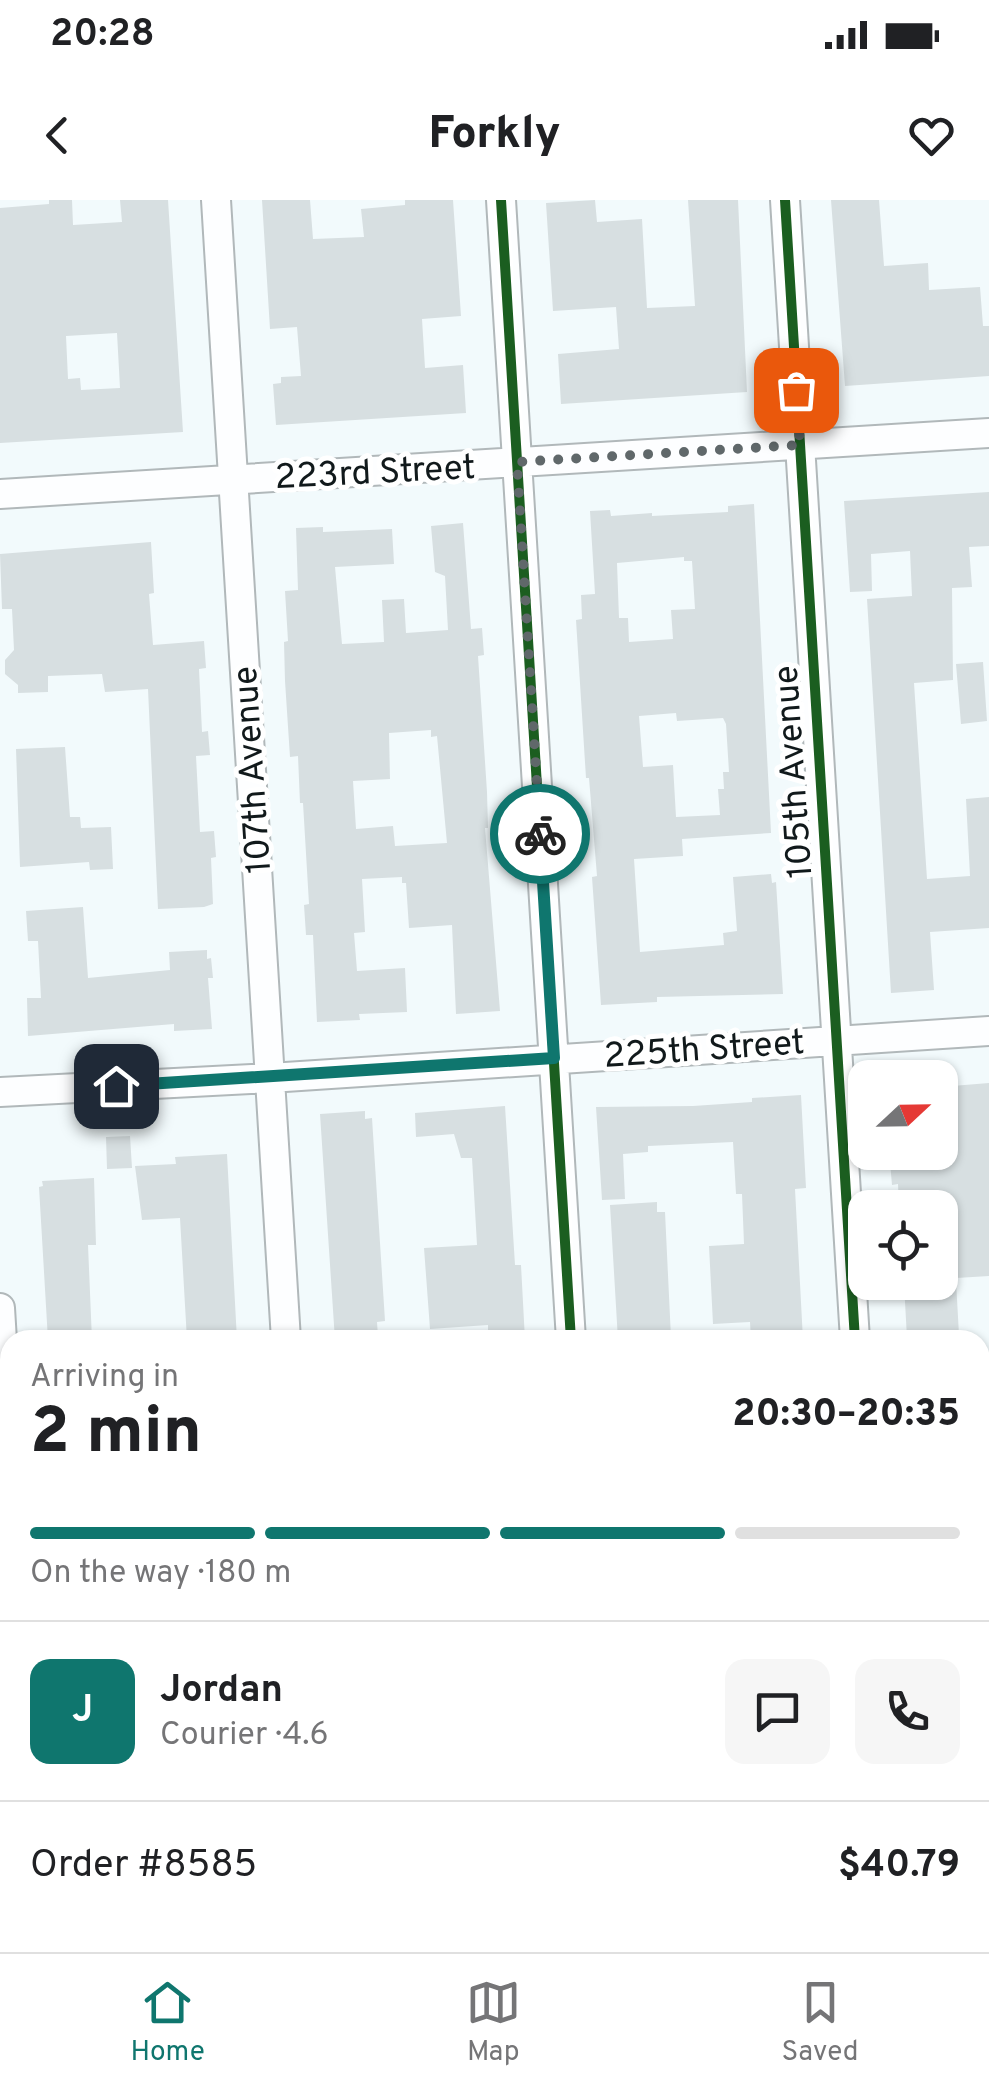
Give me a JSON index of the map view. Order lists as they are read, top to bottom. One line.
{"streets":{"street":["223rd Street","107th Avenue","105th Avenue","225th Street"]},"crossings":[["223rd Street","107th Avenue"],["223rd Street","105th Avenue"],["107th Avenue","225th Street"],["105th Avenue","225th Street"]],"north":"right","page":{"status":"20:28","header":"Forkly","heading":["2 min","Arriving in","20:30–20:35"],"panel":["Jordan","Courier · 4.6","Order #8585","$40.79"],"bar":"On the way · 180 m","round":"J","tabs":["Home","Map","Saved"]}}
